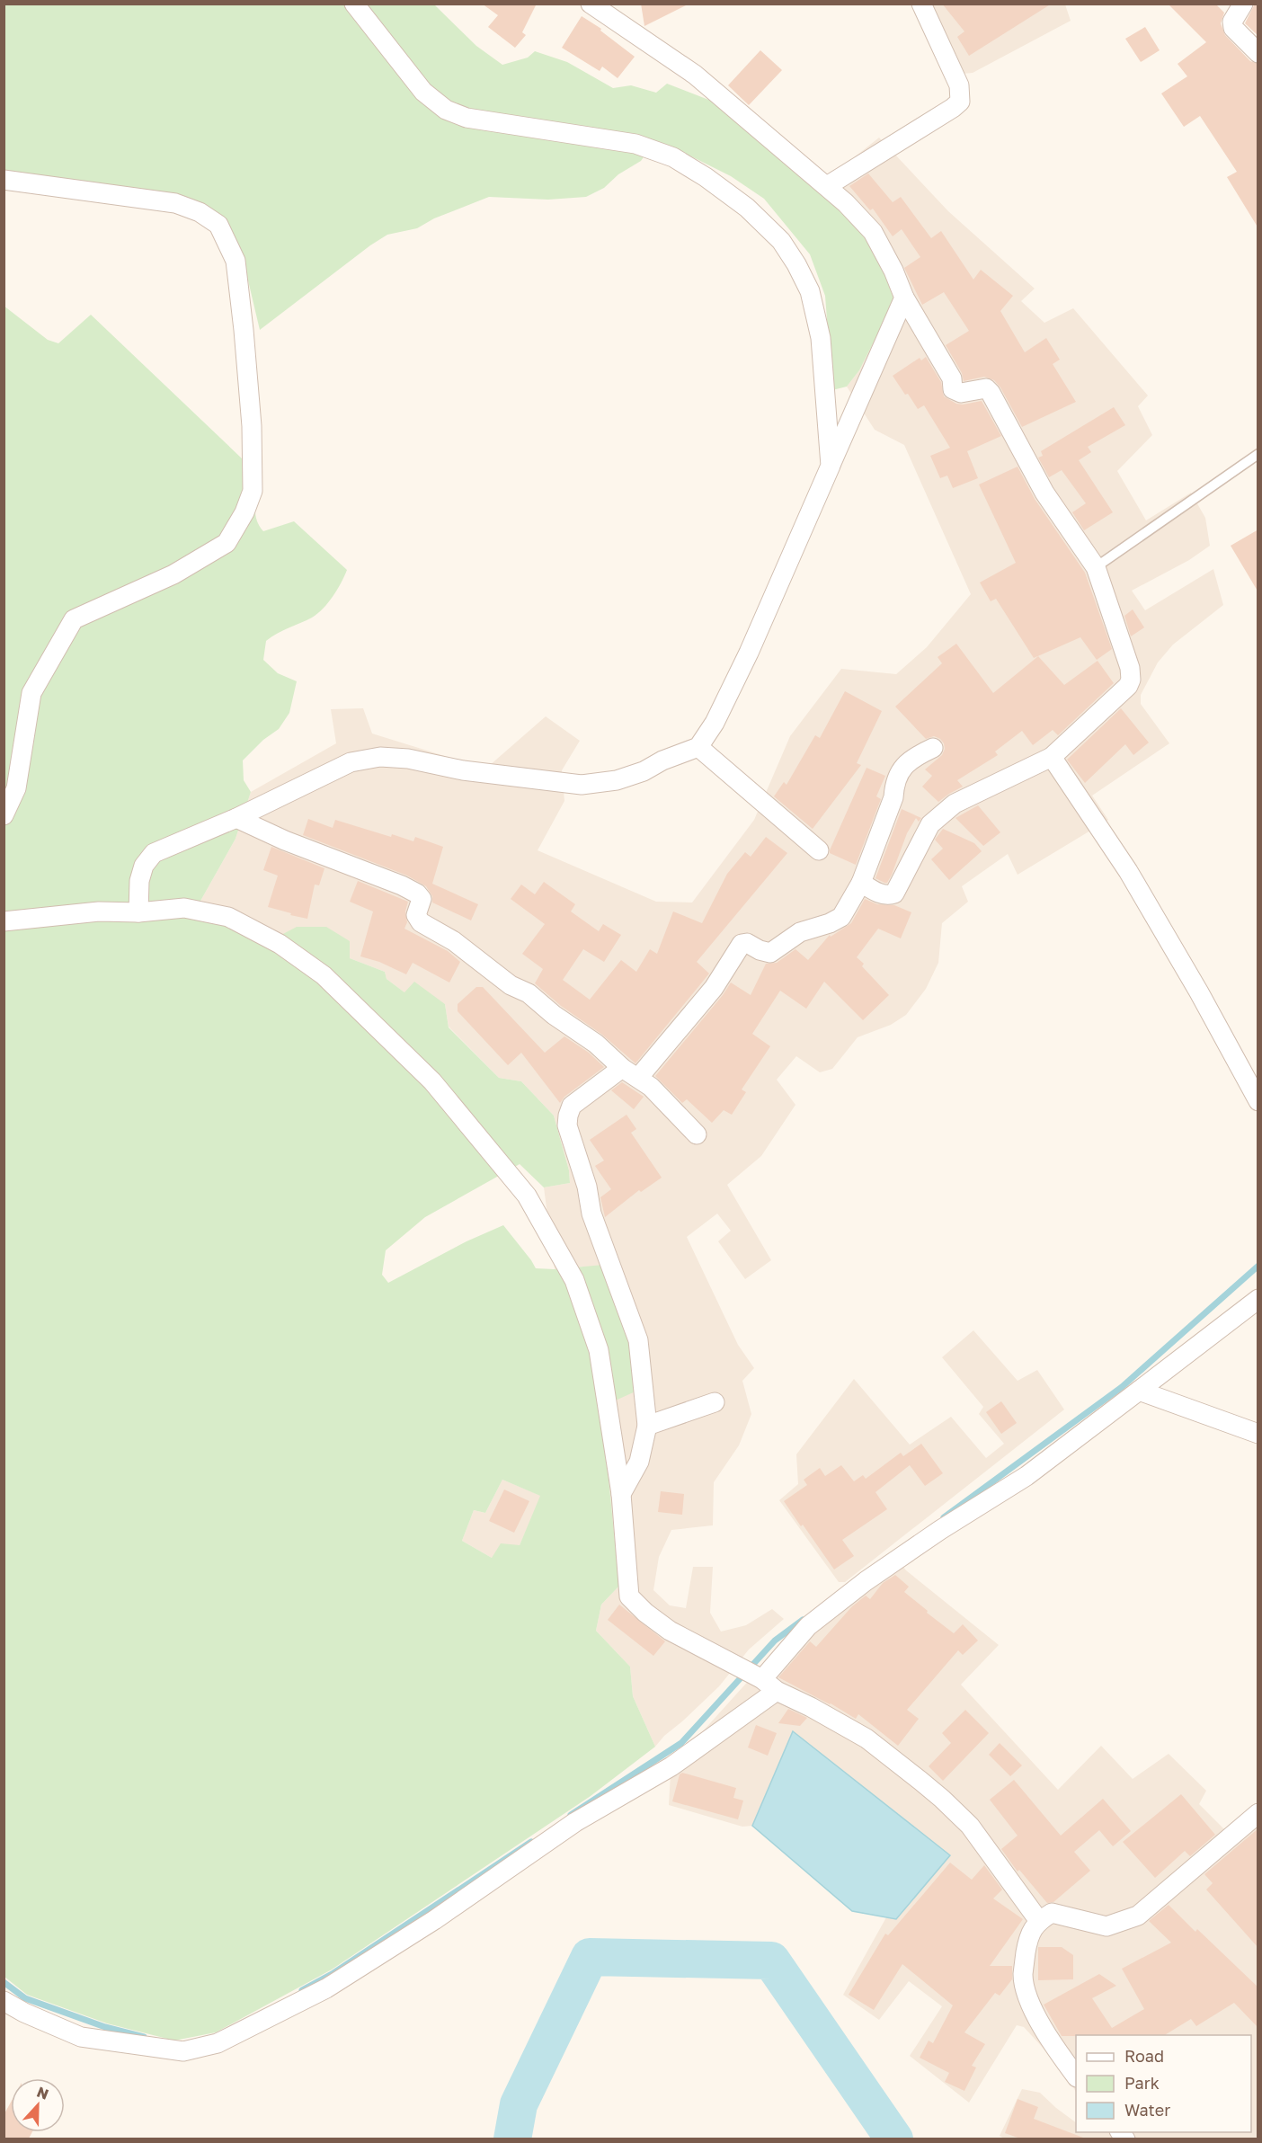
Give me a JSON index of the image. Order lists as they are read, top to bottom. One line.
{"legend":["Road","Park","Water"],"north":"top"}
